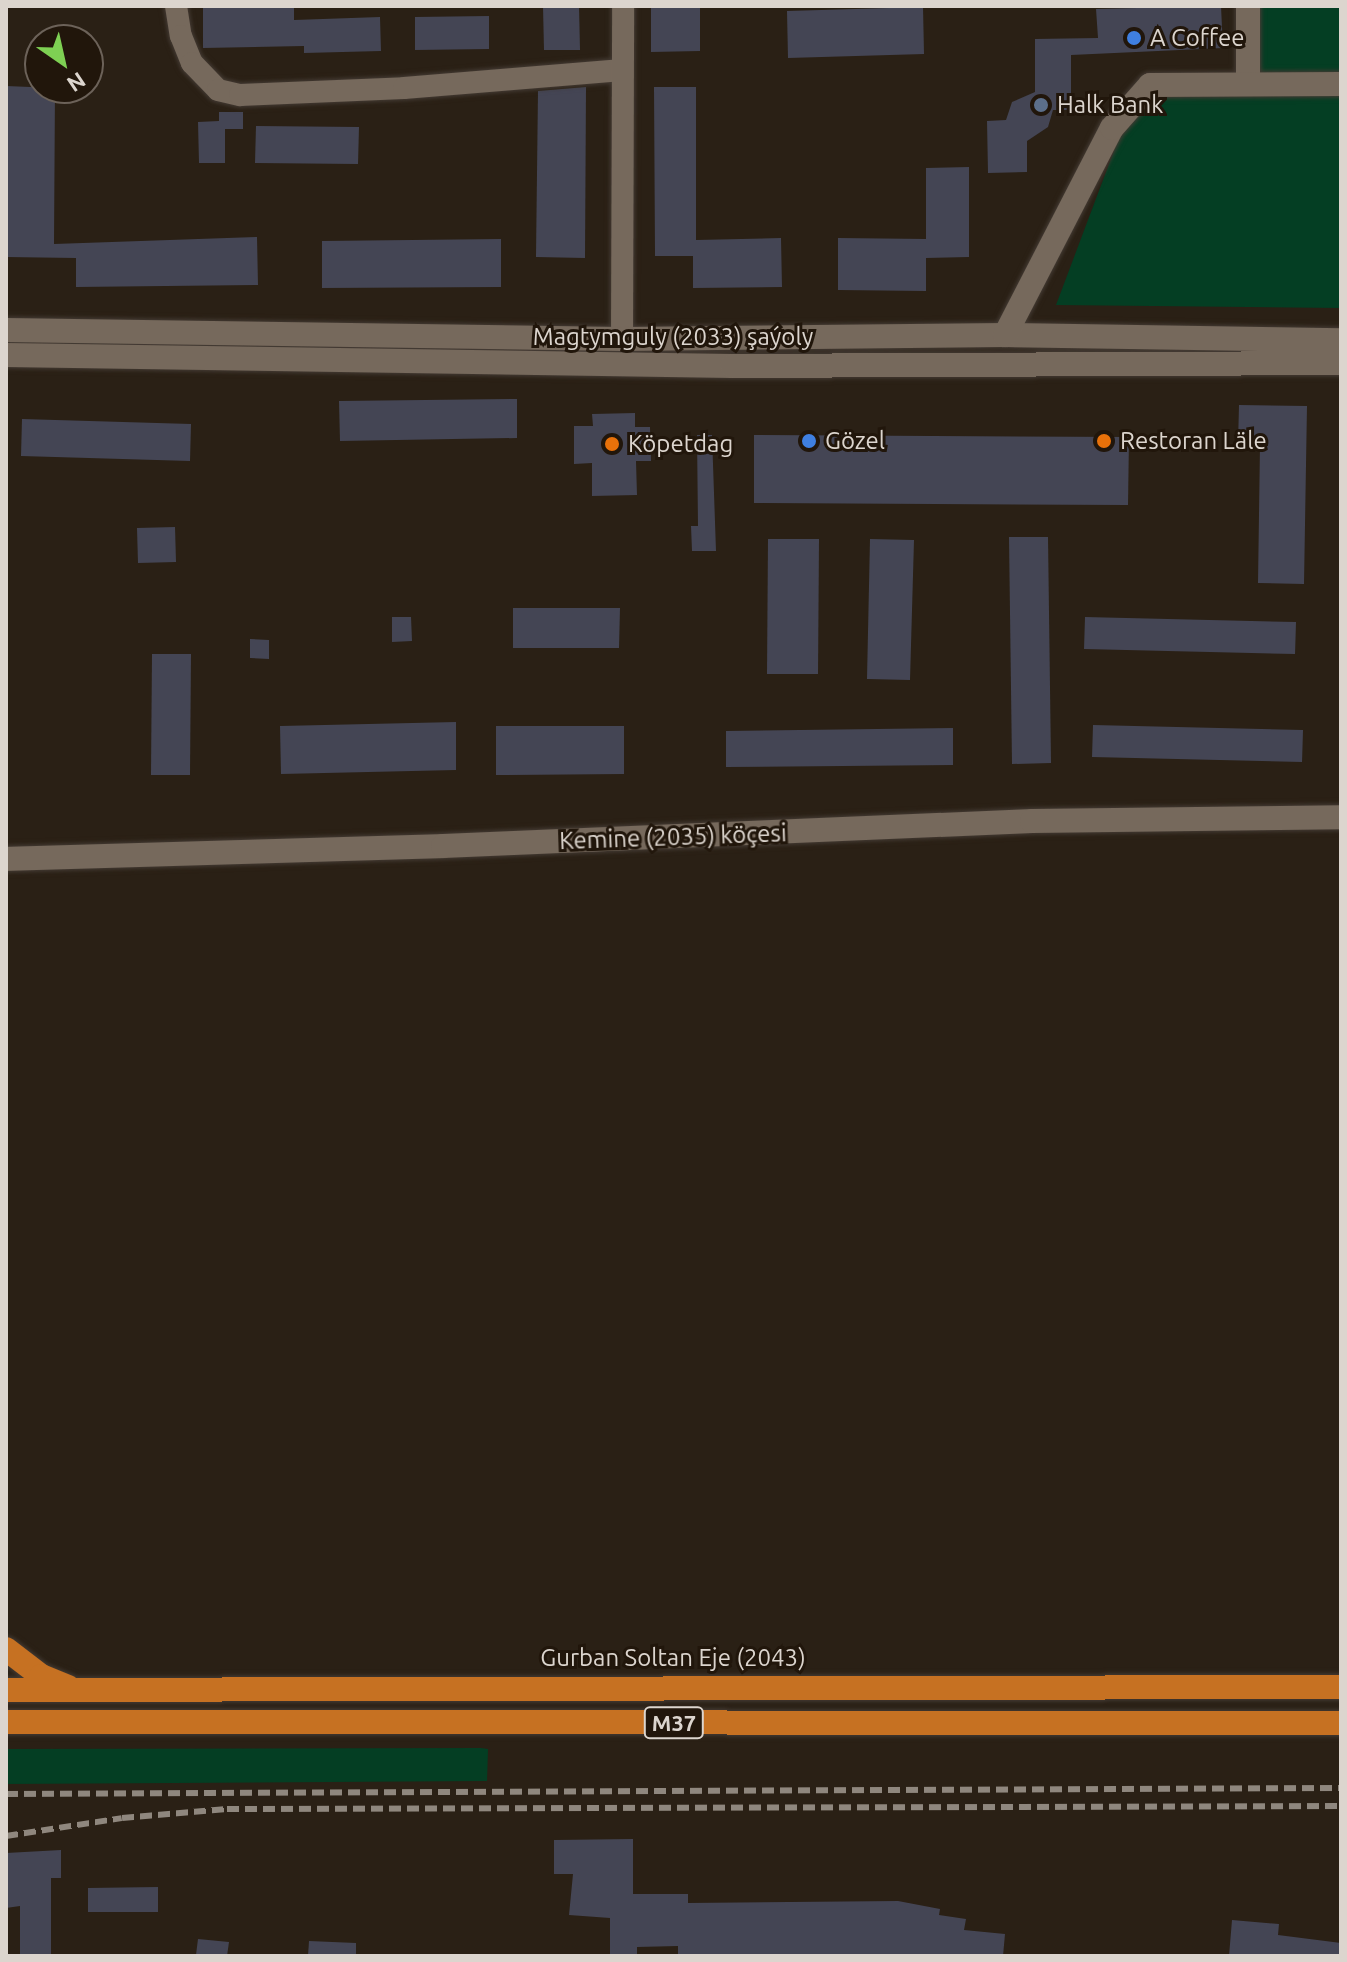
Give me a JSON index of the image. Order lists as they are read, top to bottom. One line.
{"streets":{"highway":["Gurban Soltan Eje (2043)","M37"],"main road":["Magtymguly (2033) şaýoly","Kemine (2035) köçesi"]},"places":["A Coffee","Halk Bank","Gözel","Restoran Läle","Köpetdag"],"north":"bottom right"}
